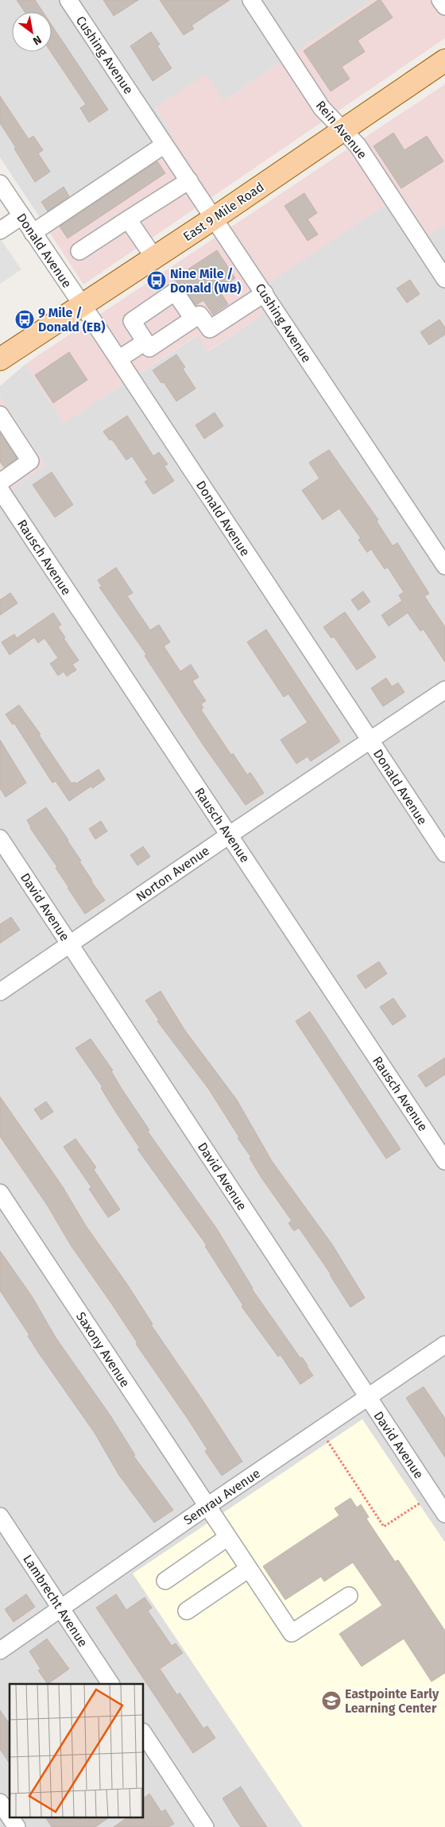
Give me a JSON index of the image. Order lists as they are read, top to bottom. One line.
{"streets":{"main road":["East 9 Mile Road"],"street":["Cushing Avenue","Rein Avenue","Donald Avenue","Rausch Avenue","Norton Avenue","David Avenue","Saxony Avenue","Semrau Avenue","Lambrecht Avenue"]},"crossings":[["Cushing Avenue","East 9 Mile Road"],["Rein Avenue","East 9 Mile Road"],["East 9 Mile Road","Donald Avenue"],["Donald Avenue","Norton Avenue"],["Rausch Avenue","Norton Avenue"],["Norton Avenue","David Avenue"],["David Avenue","Semrau Avenue"],["Saxony Avenue","Semrau Avenue"],["Semrau Avenue","Lambrecht Avenue"]],"places":{"bus stop":["Nine Mile / Donald (WB)","9 Mile / Donald (EB)"],"school or university":["Eastpointe Early Learning Center"]},"north":"bottom right"}
